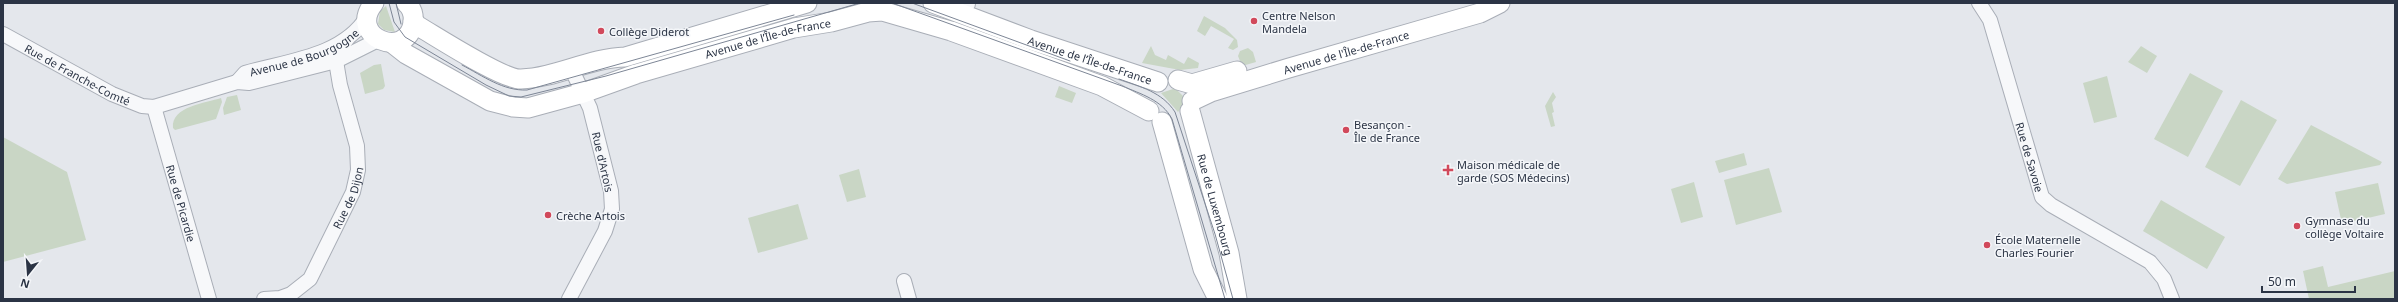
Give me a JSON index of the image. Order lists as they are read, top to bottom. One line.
{"streets":{"street":["Avenue de l’Île-de-France","Avenue de Bourgogne","Avenue de l'Île-de-France","Rue de Franche-Comté","Rue de Savoie","Rue d'Artois","Rue de Dijon","Rue de Picardie","Rue de Luxembourg"]},"crossings":[["Avenue de l’Île-de-France","Avenue de Bourgogne"],["Avenue de l’Île-de-France","Avenue de l'Île-de-France"],["Avenue de l’Île-de-France","Rue d'Artois"],["Avenue de l’Île-de-France","Rue de Luxembourg"],["Avenue de Bourgogne","Rue de Franche-Comté"],["Avenue de Bourgogne","Rue de Dijon"],["Avenue de Bourgogne","Rue de Picardie"],["Avenue de l'Île-de-France","Rue de Luxembourg"],["Rue de Franche-Comté","Rue de Picardie"]],"places":{"other":["Centre Nelson Mandela","Collège Diderot","Besançon - Île de France","Crèche Artois","Gymnase du collège Voltaire","École Maternelle Charles Fourier"],"health":["Maison médicale de garde (SOS Médecins)"]},"scale_bar":"50 m","north":"bottom"}
